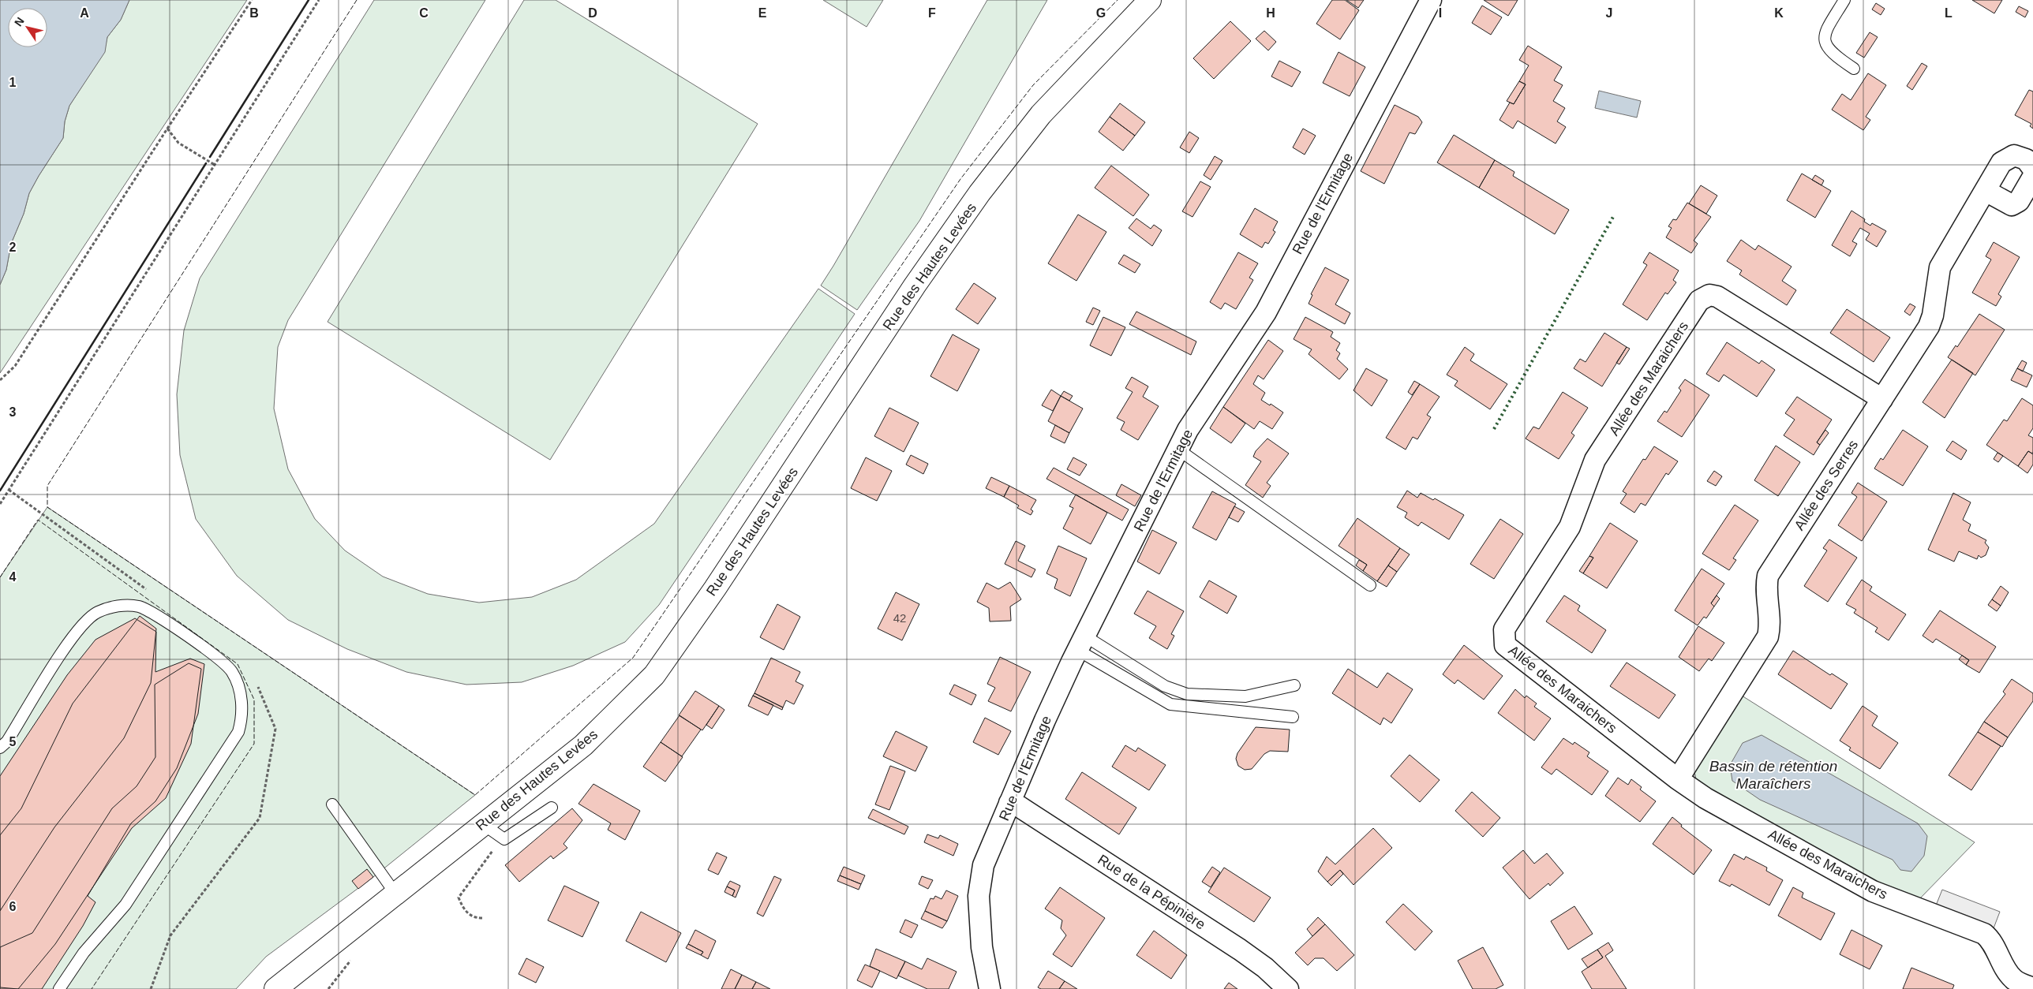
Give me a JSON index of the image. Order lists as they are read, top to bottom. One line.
{"streets":{"street":["Rue de l'Ermitage","Rue des Hautes Levées","Allée des Maraichers","Allée des Serres","Rue de la Pépinière"]},"crossings":[["Rue de l'Ermitage","Rue de la Pépinière"],["Allée des Maraichers","Allée des Serres"]],"water":["Bassin de rétention Maraîchers"],"house_numbers":["42"],"north":"top left","grid":{"columns":["A","B","C","D","E","F","G","H","I","J","K","L"],"rows":["1","2","3","4","5","6"]}}
